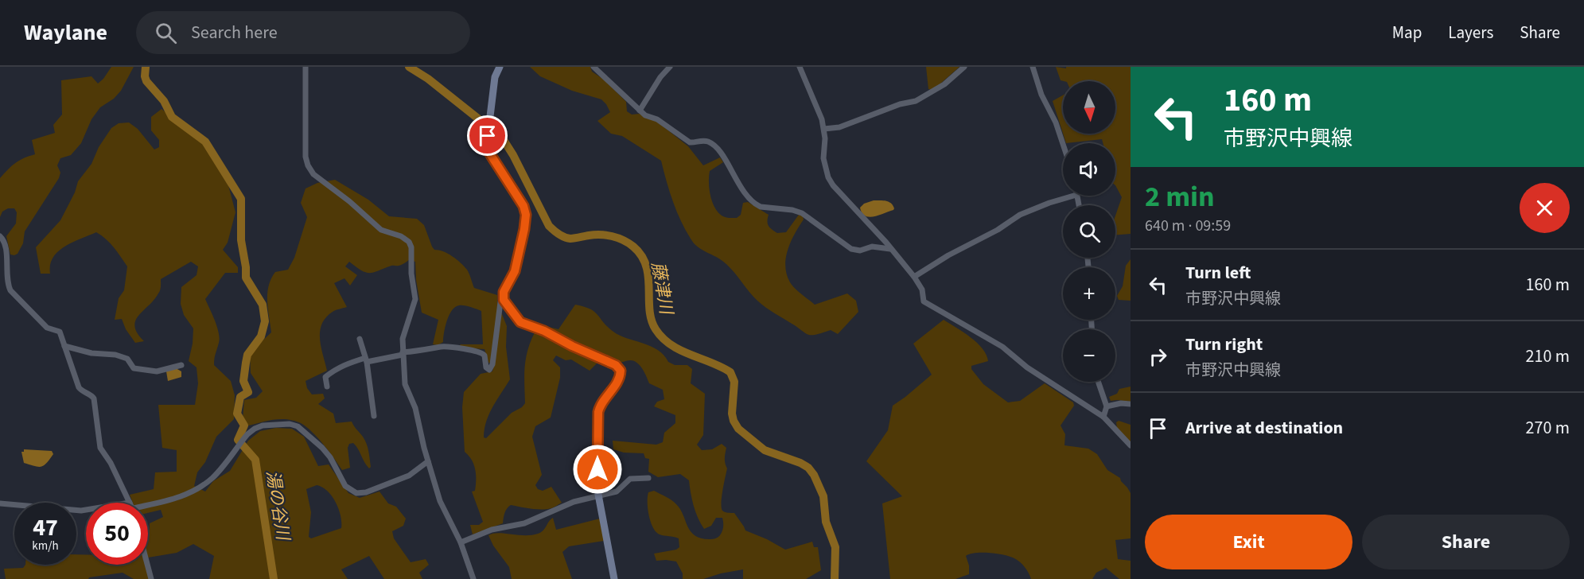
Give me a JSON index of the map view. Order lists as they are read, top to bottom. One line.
{"water":["藤津川","湯の谷川"],"north":"bottom","page":{"header":"Waylane","search":"Search here","nav":["Map","Layers","Share"],"turn":["160 m","市野沢中興線"],"map_buttons":["+","−"],"heading":["2 min","640 m · 09:59"],"list":[{"name":"Turn left","note":"市野沢中興線","value":"160 m"},{"name":"Turn right","note":"市野沢中興線","value":"210 m"},{"name":"Arrive at destination","value":"270 m"}],"speed":"47 km/h","limit":"50","buttons":["Exit","Share"]}}
